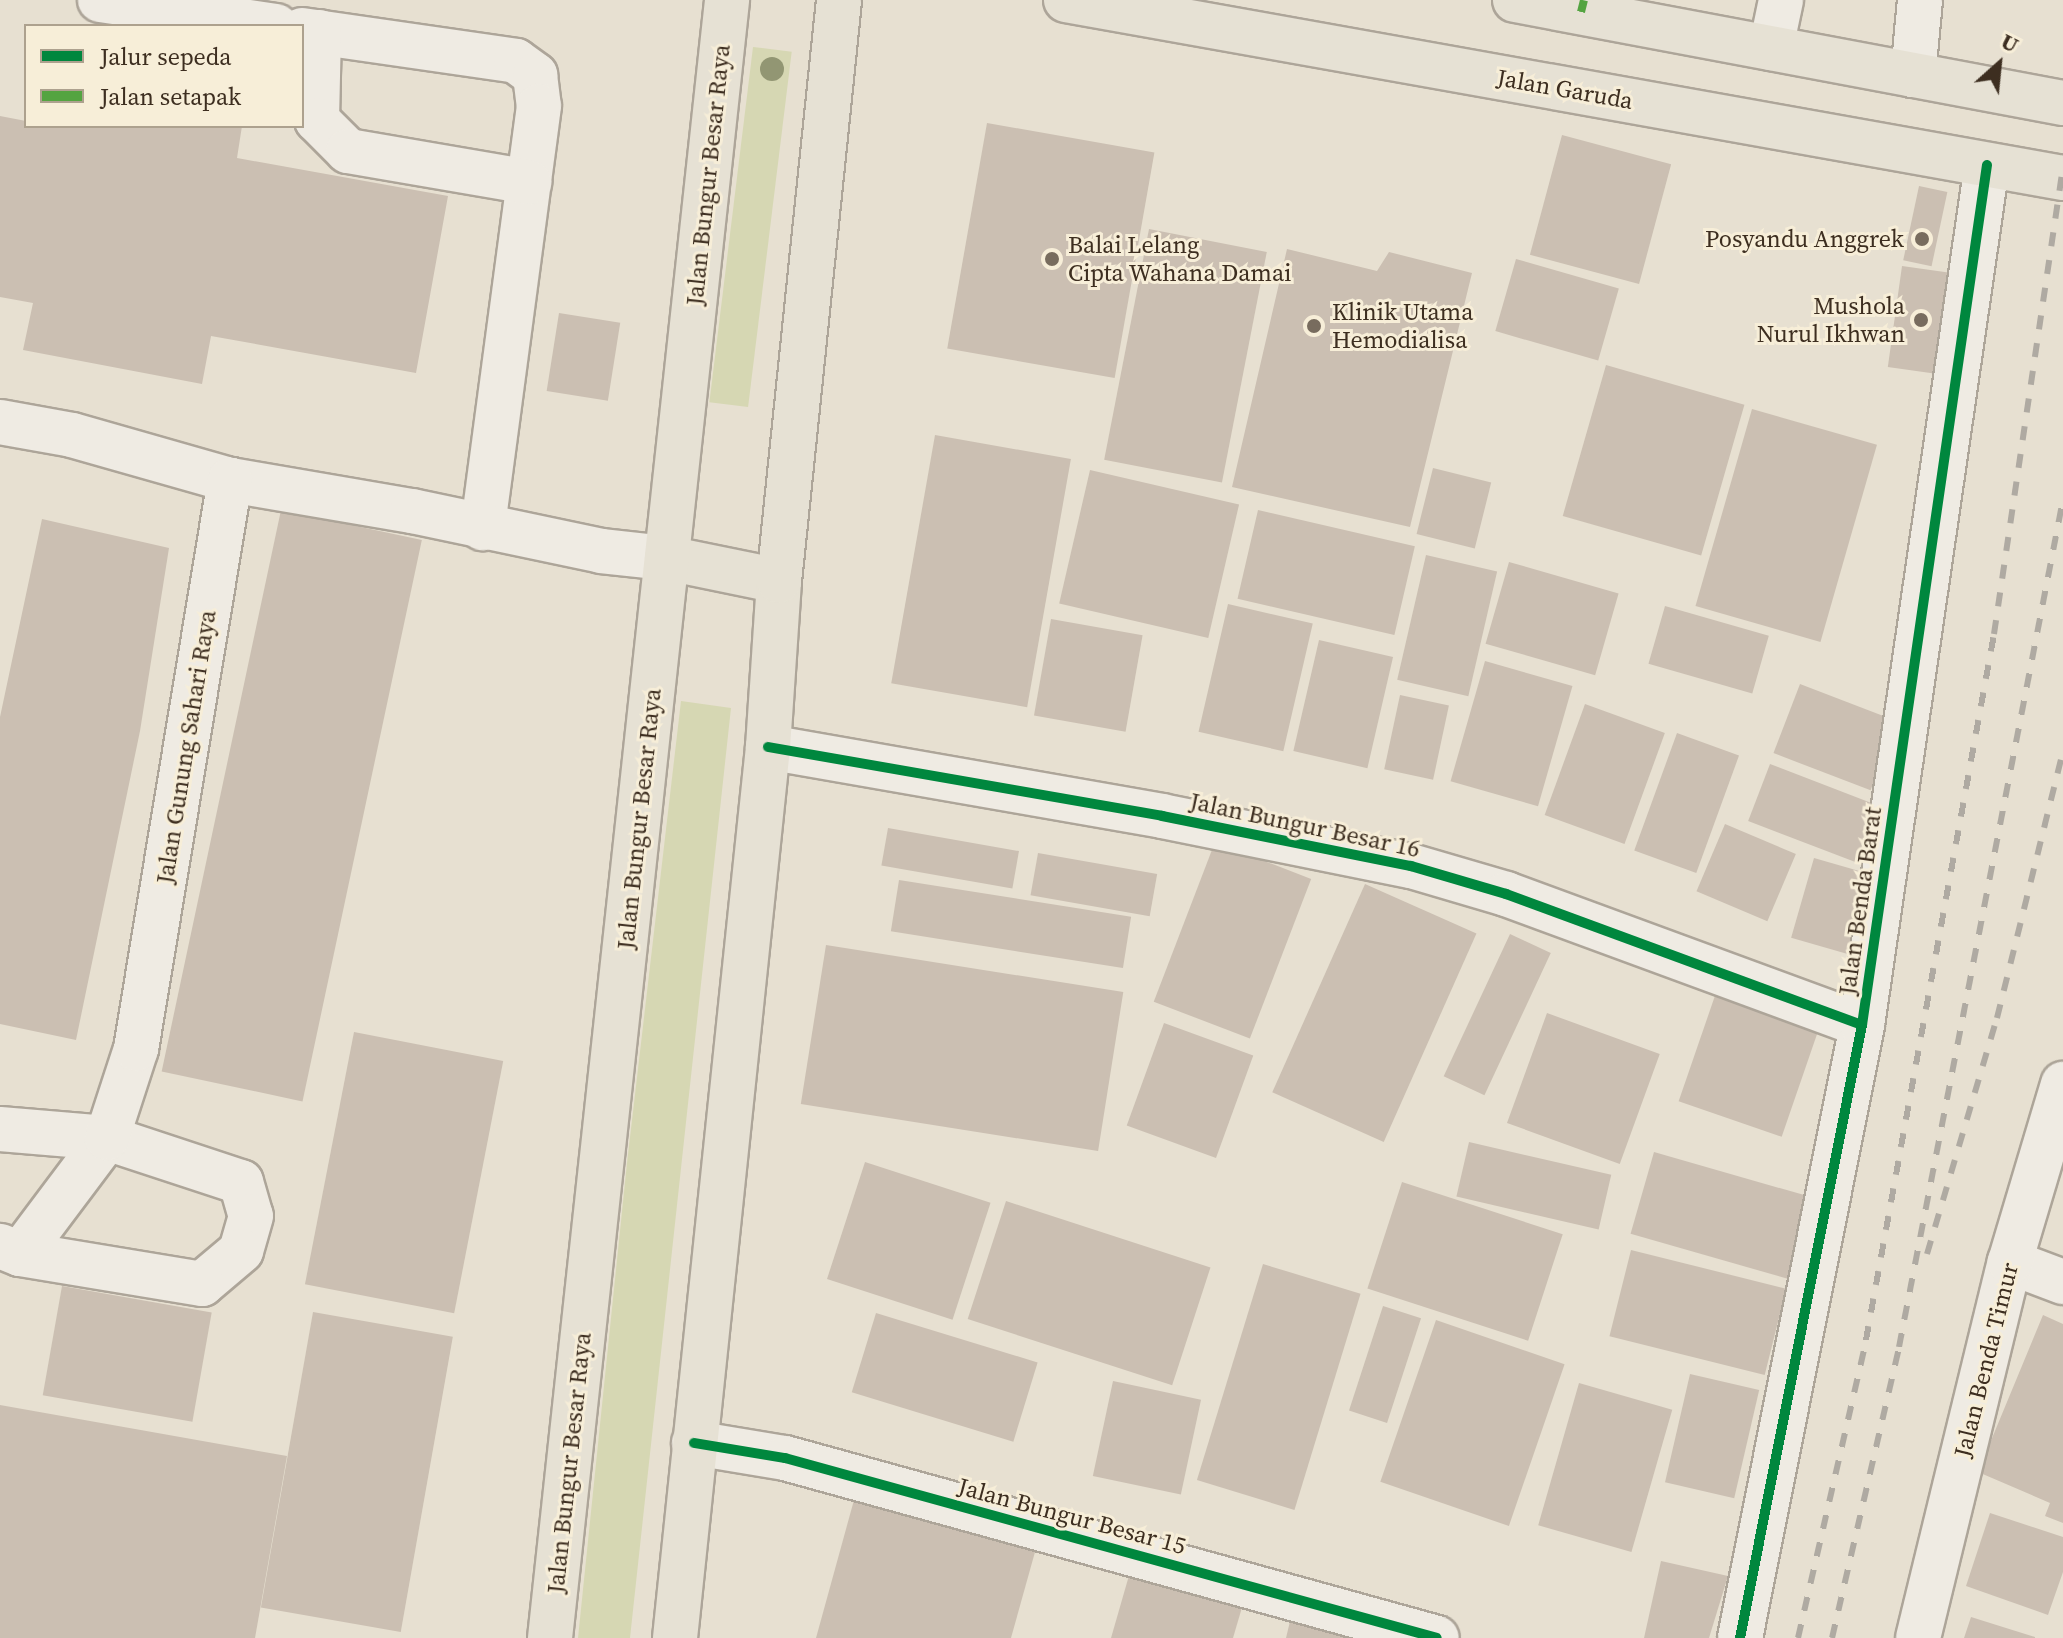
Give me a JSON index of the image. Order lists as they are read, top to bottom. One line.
{"streets":{"main road":["Jalan Garuda","Jalan Bungur Besar Raya"],"street":["Jalan Gunung Sahari Raya","Jalan Bungur Besar 16","Jalan Benda Barat","Jalan Benda Timur","Jalan Bungur Besar 15"]},"crossings":[["Jalan Garuda","Jalan Benda Barat"],["Jalan Bungur Besar 16","Jalan Benda Barat"]],"places":["Posyandu Anggrek","Balai Lelang Cipta Wahana Damai","Mushola Nurul Ikhwan","Klinik Utama Hemodialisa"],"legend":["Jalur sepeda","Jalan setapak"],"north":"top right"}
